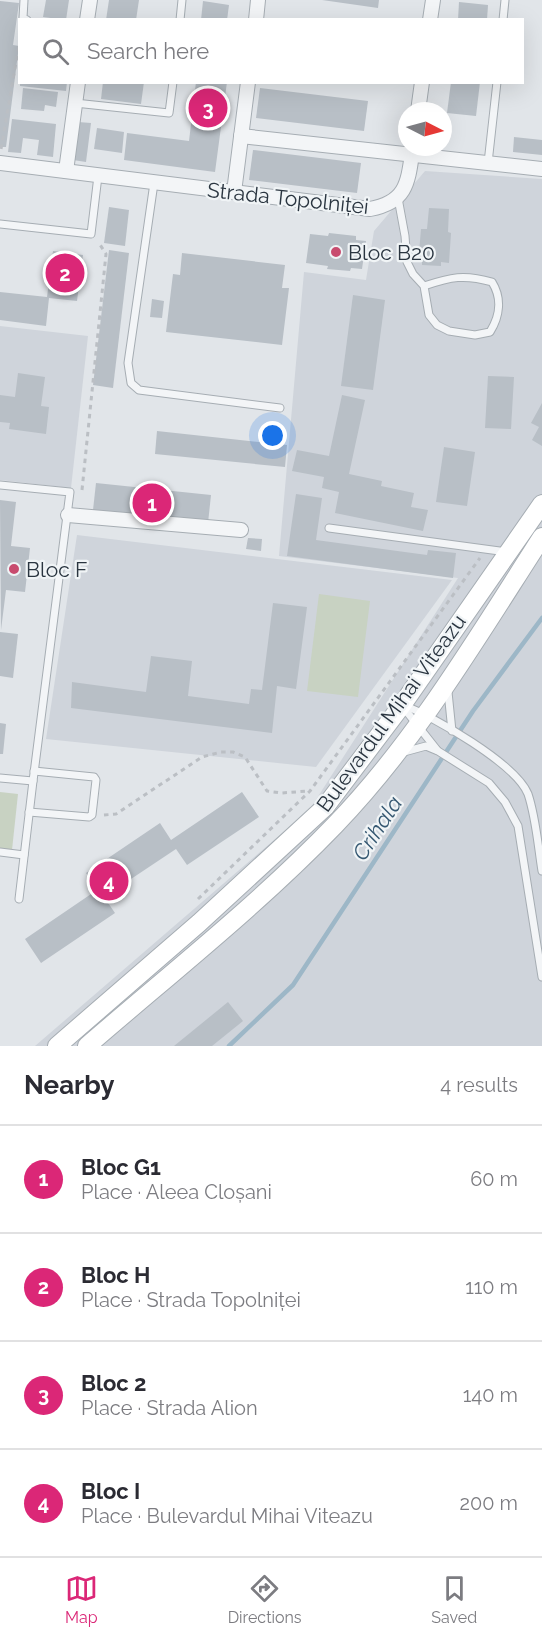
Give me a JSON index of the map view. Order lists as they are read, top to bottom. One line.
{"streets":{"main road":["Bulevardul Mihai Viteazu"],"street":["Strada Topolniței"]},"water":["Crihala"],"places":["Bloc B20","Bloc F"],"north":"right","page":{"search":"Search here","pins":["3","2","1","4"],"heading":["Nearby","4 results"],"list":[{"mark":"1","name":"Bloc G1","note":"Place · Aleea Cloșani","value":"60 m"},{"mark":"2","name":"Bloc H","note":"Place · Strada Topolniței","value":"110 m"},{"mark":"3","name":"Bloc 2","note":"Place · Strada Alion","value":"140 m"},{"mark":"4","name":"Bloc I","note":"Place · Bulevardul Mihai Viteazu","value":"200 m"}],"nav":["Map","Directions","Saved"]}}
